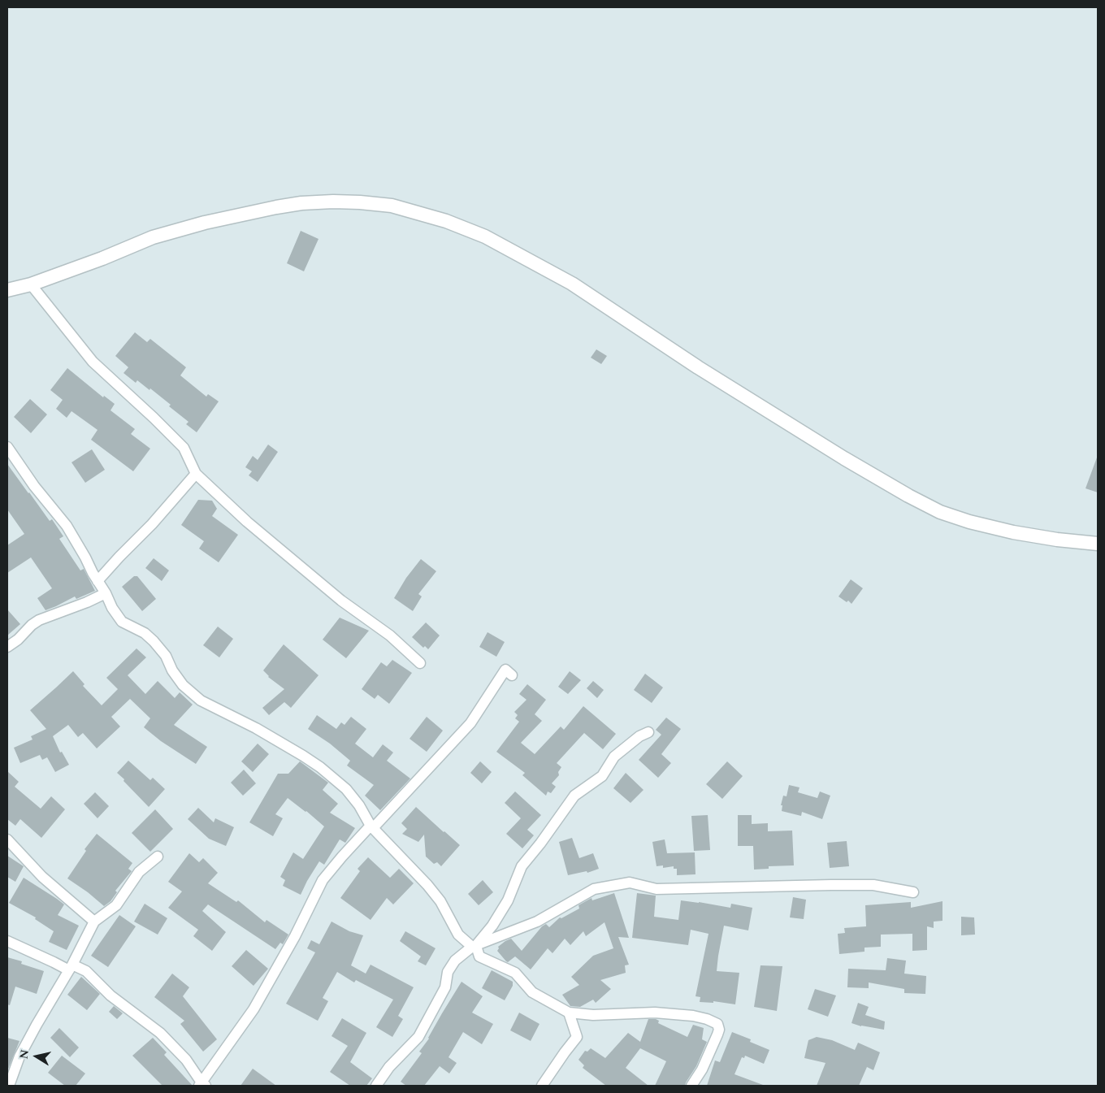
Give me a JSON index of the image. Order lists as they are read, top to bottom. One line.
{"north":"left"}
